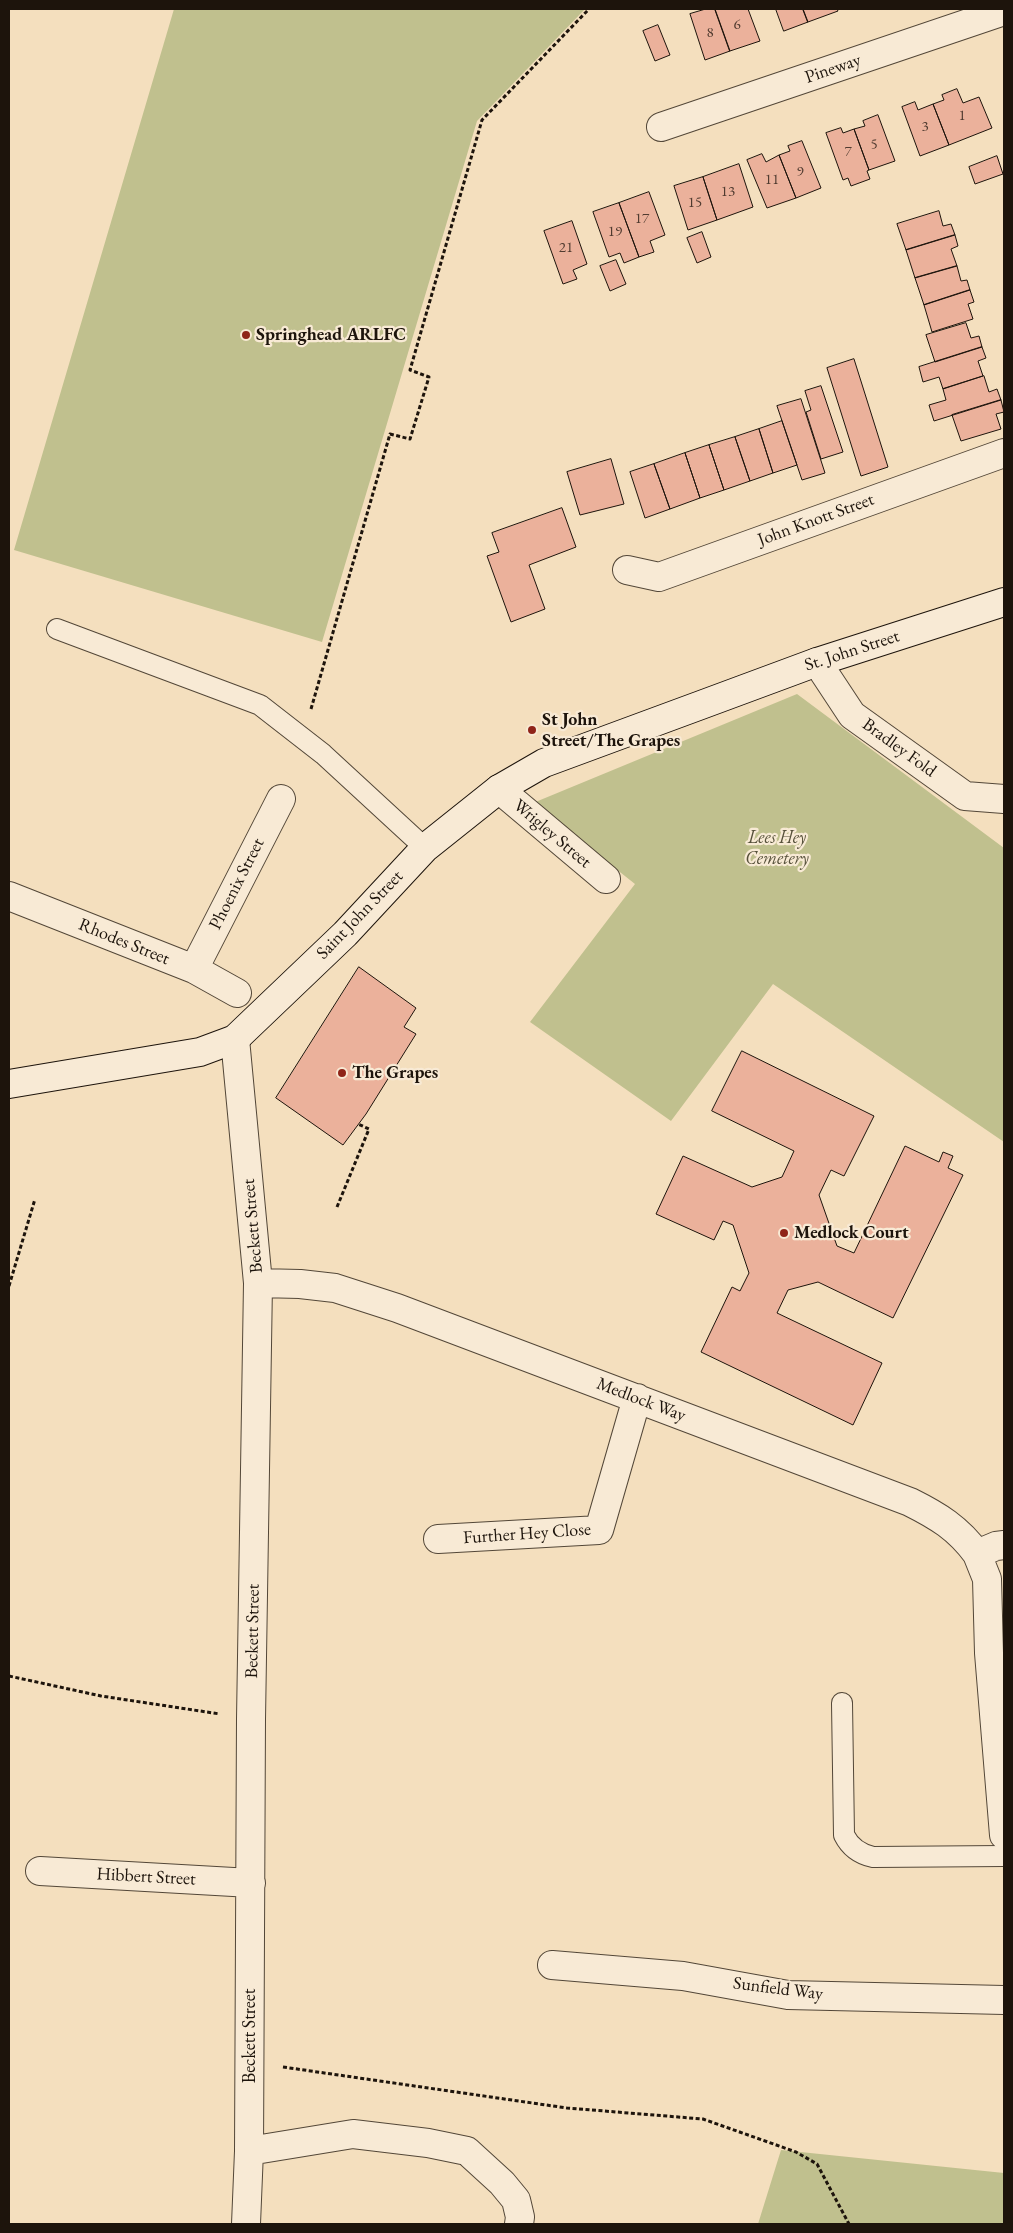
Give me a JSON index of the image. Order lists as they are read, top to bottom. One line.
{"streets":{"street":["Pineway","John Knott Street","St. John Street","Bradley Fold","Wrigley Street","Phoenix Street","Saint John Street","Rhodes Street","Beckett Street","Medlock Way","Further Hey Close","Hibbert Street","Sunfield Way"]},"crossings":[["St. John Street","Bradley Fold"],["St. John Street","Saint John Street"],["Wrigley Street","Saint John Street"],["Phoenix Street","Rhodes Street"],["Saint John Street","Beckett Street"],["Beckett Street","Medlock Way"],["Beckett Street","Hibbert Street"],["Medlock Way","Further Hey Close"]],"parks":["Lees Hey Cemetery"],"places":["Springhead ARLFC","St John Street/The Grapes","The Grapes","Medlock Court"],"house_numbers":["6","8","1","3","5","7","9","11","13","15","17","19","21"]}
